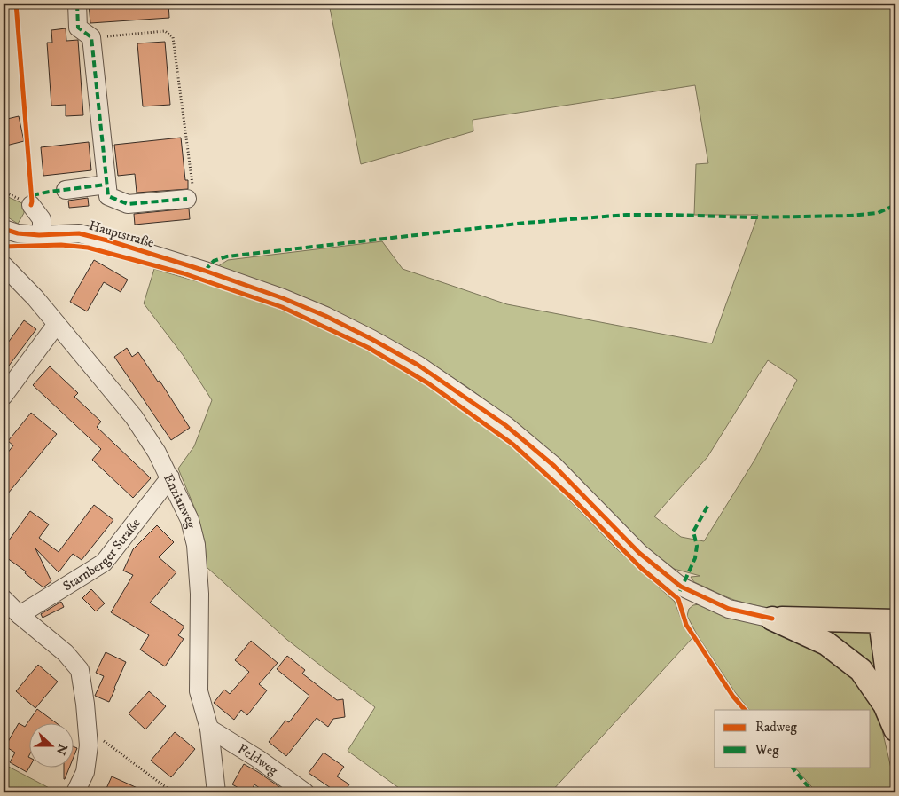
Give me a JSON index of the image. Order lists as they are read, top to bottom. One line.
{"streets":{"street":["Hauptstraße","Enzianweg","Starnberger Straße","Feldweg"]},"crossings":[["Enzianweg","Starnberger Straße"],["Enzianweg","Feldweg"]],"legend":["Radweg","Weg"],"north":"right"}
